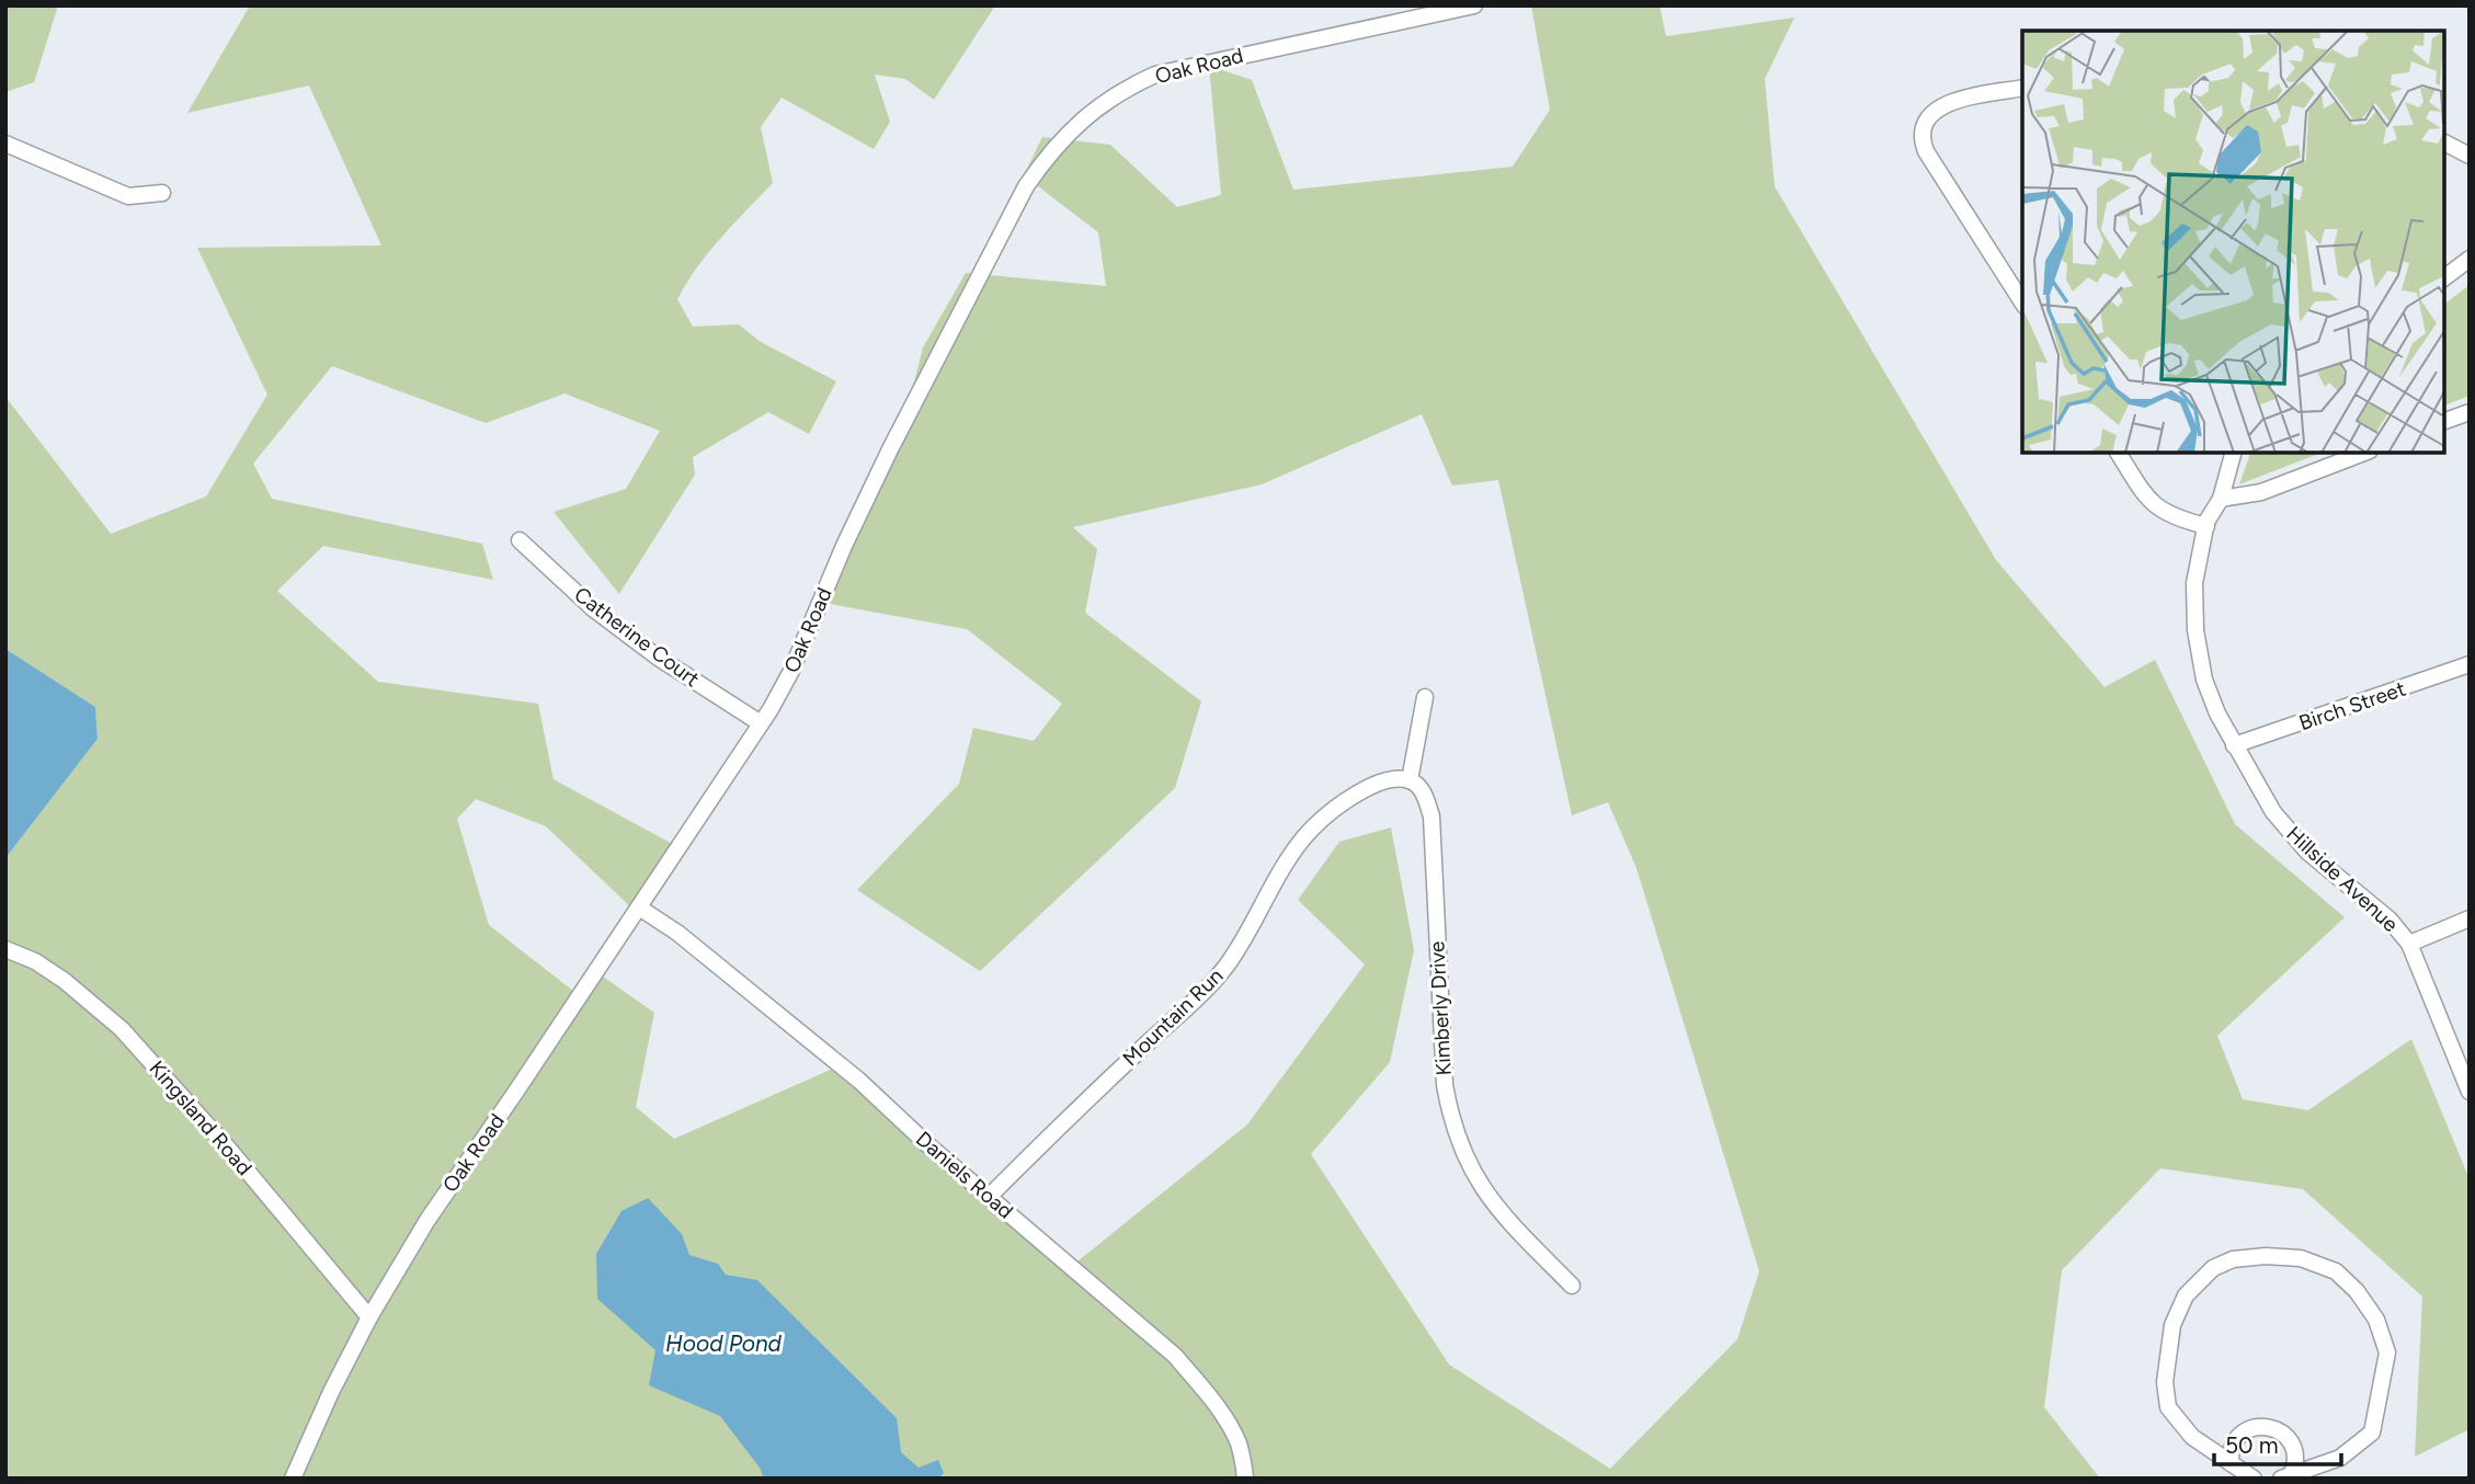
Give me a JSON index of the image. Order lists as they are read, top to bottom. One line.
{"streets":{"street":["Oak Road","Catherine Court","Birch Street","Hillside Avenue","Kimberly Drive","Mountain Run","Kingsland Road","Daniels Road"]},"crossings":[["Oak Road","Catherine Court"],["Oak Road","Kingsland Road"],["Oak Road","Daniels Road"],["Birch Street","Hillside Avenue"],["Kimberly Drive","Mountain Run"],["Mountain Run","Daniels Road"]],"water":["Hood Pond"],"scale_bar":"50 m"}
